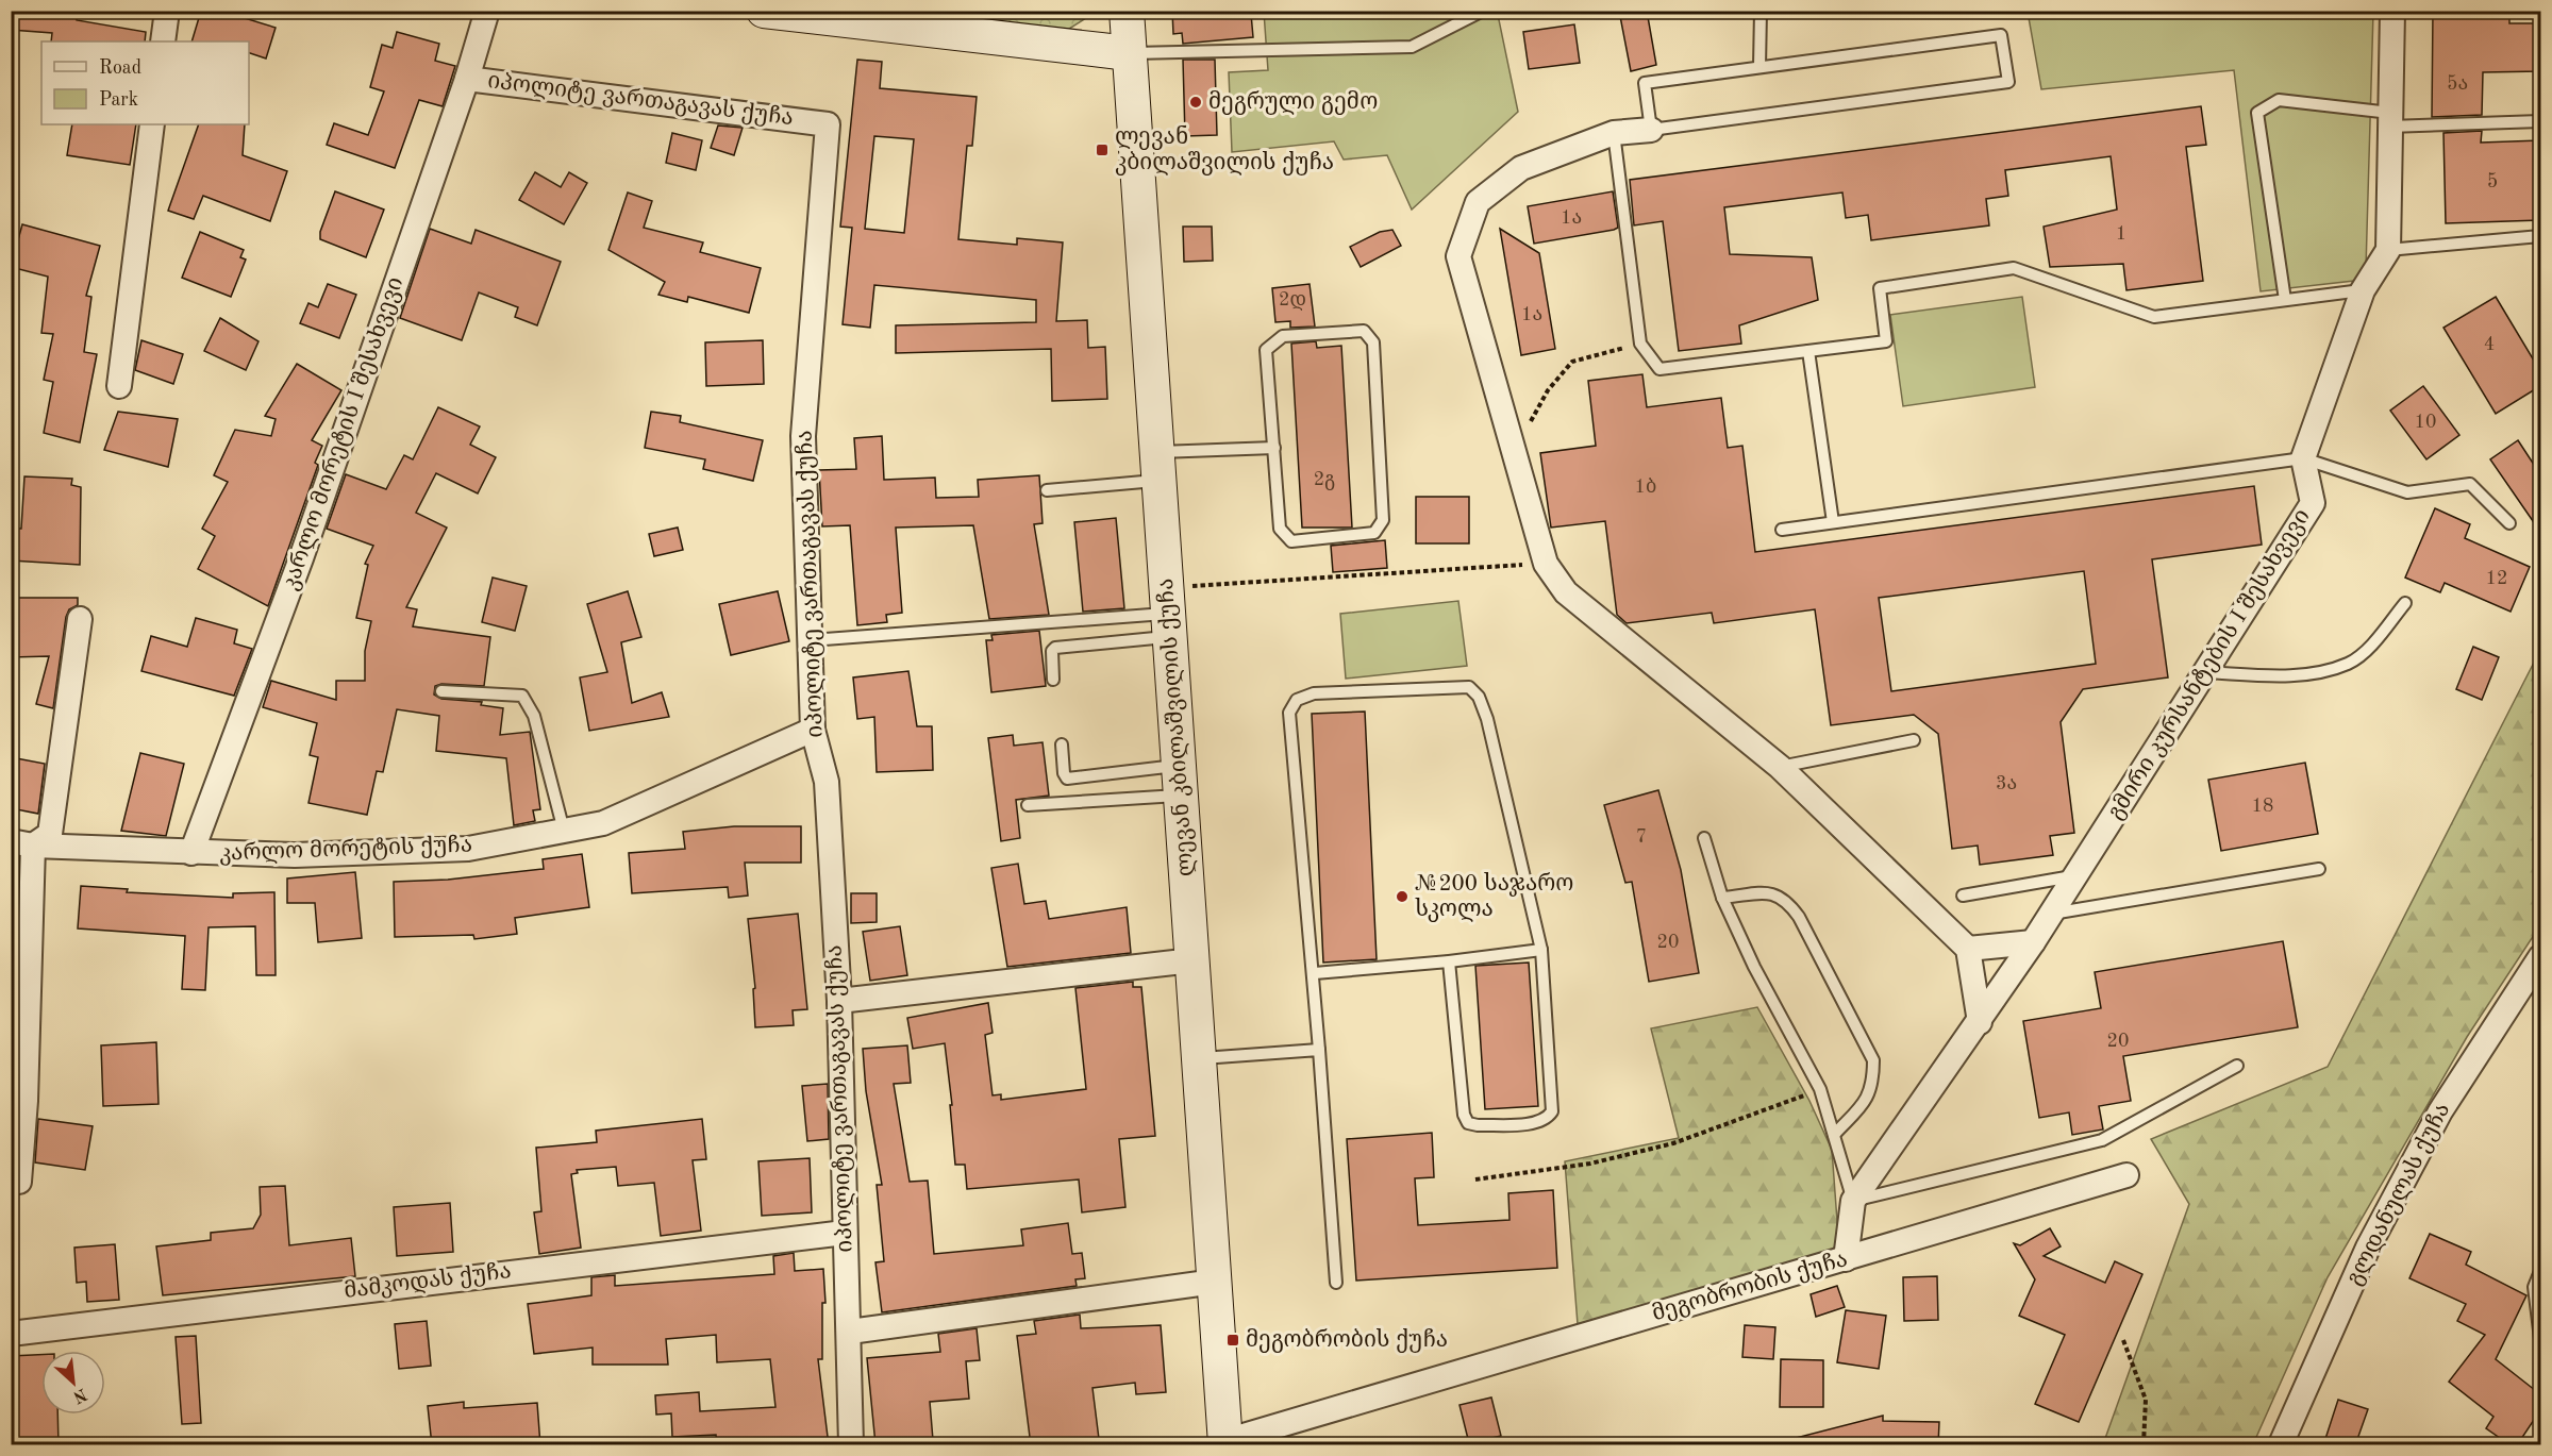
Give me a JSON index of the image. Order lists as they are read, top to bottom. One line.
{"streets":{"main road":["ლევან კბილაშვილის ქუჩა"],"street":["იპოლიტე ვართაგავას ქუჩა","კარლო მორეტის I შესახვევი","გმირი კურსანტების I შესახვევი","კარლო მორეტის ქუჩა","გლდანულას ქუჩა","მამკოდას ქუჩა","მეგობრობის ქუჩა"]},"crossings":[["იპოლიტე ვართაგავას ქუჩა","კარლო მორეტის I შესახვევი"],["იპოლიტე ვართაგავას ქუჩა","კარლო მორეტის ქუჩა"],["იპოლიტე ვართაგავას ქუჩა","მამკოდას ქუჩა"],["კარლო მორეტის I შესახვევი","კარლო მორეტის ქუჩა"],["გმირი კურსანტების I შესახვევი","მეგობრობის ქუჩა"],["ლევან კბილაშვილის ქუჩა","მეგობრობის ქუჩა"]],"places":{"other":["მეგრული გემო","№200 საჯარო სკოლა"],"transit":["ლევან კბილაშვილის ქუჩა","მეგობრობის ქუჩა"]},"house_numbers":["5ა","5","1ა","1","2დ","1ა","4","10","2გ","1ბ","12","3ა","18","7","20","20"],"legend":["Road","Park"],"north":"bottom right"}
